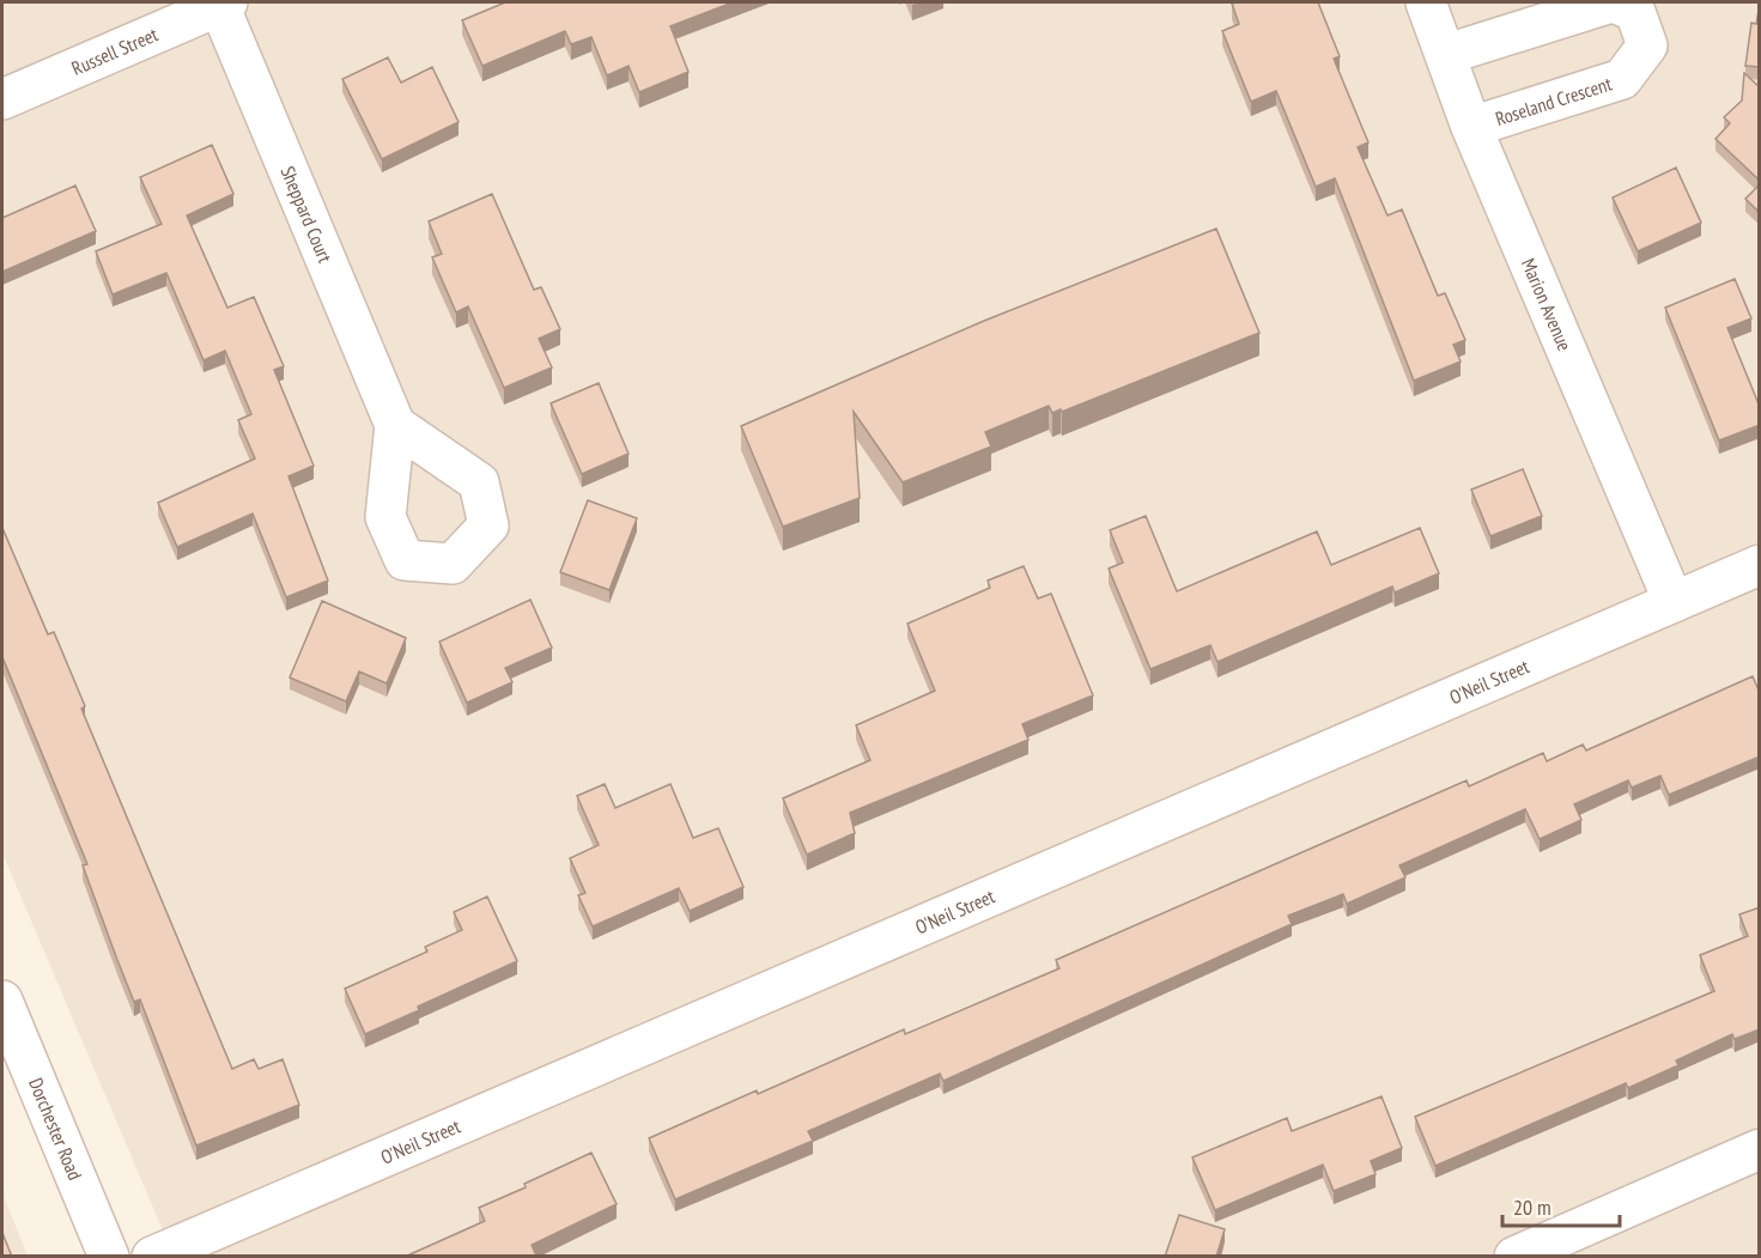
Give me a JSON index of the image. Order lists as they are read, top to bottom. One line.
{"streets":{"street":["Russell Street","Roseland Crescent","Sheppard Court","Marion Avenue","O'Neil Street","Dorchester Road"]},"crossings":[["Russell Street","Sheppard Court"],["Roseland Crescent","Marion Avenue"],["Marion Avenue","O'Neil Street"]],"scale_bar":"20 m"}
